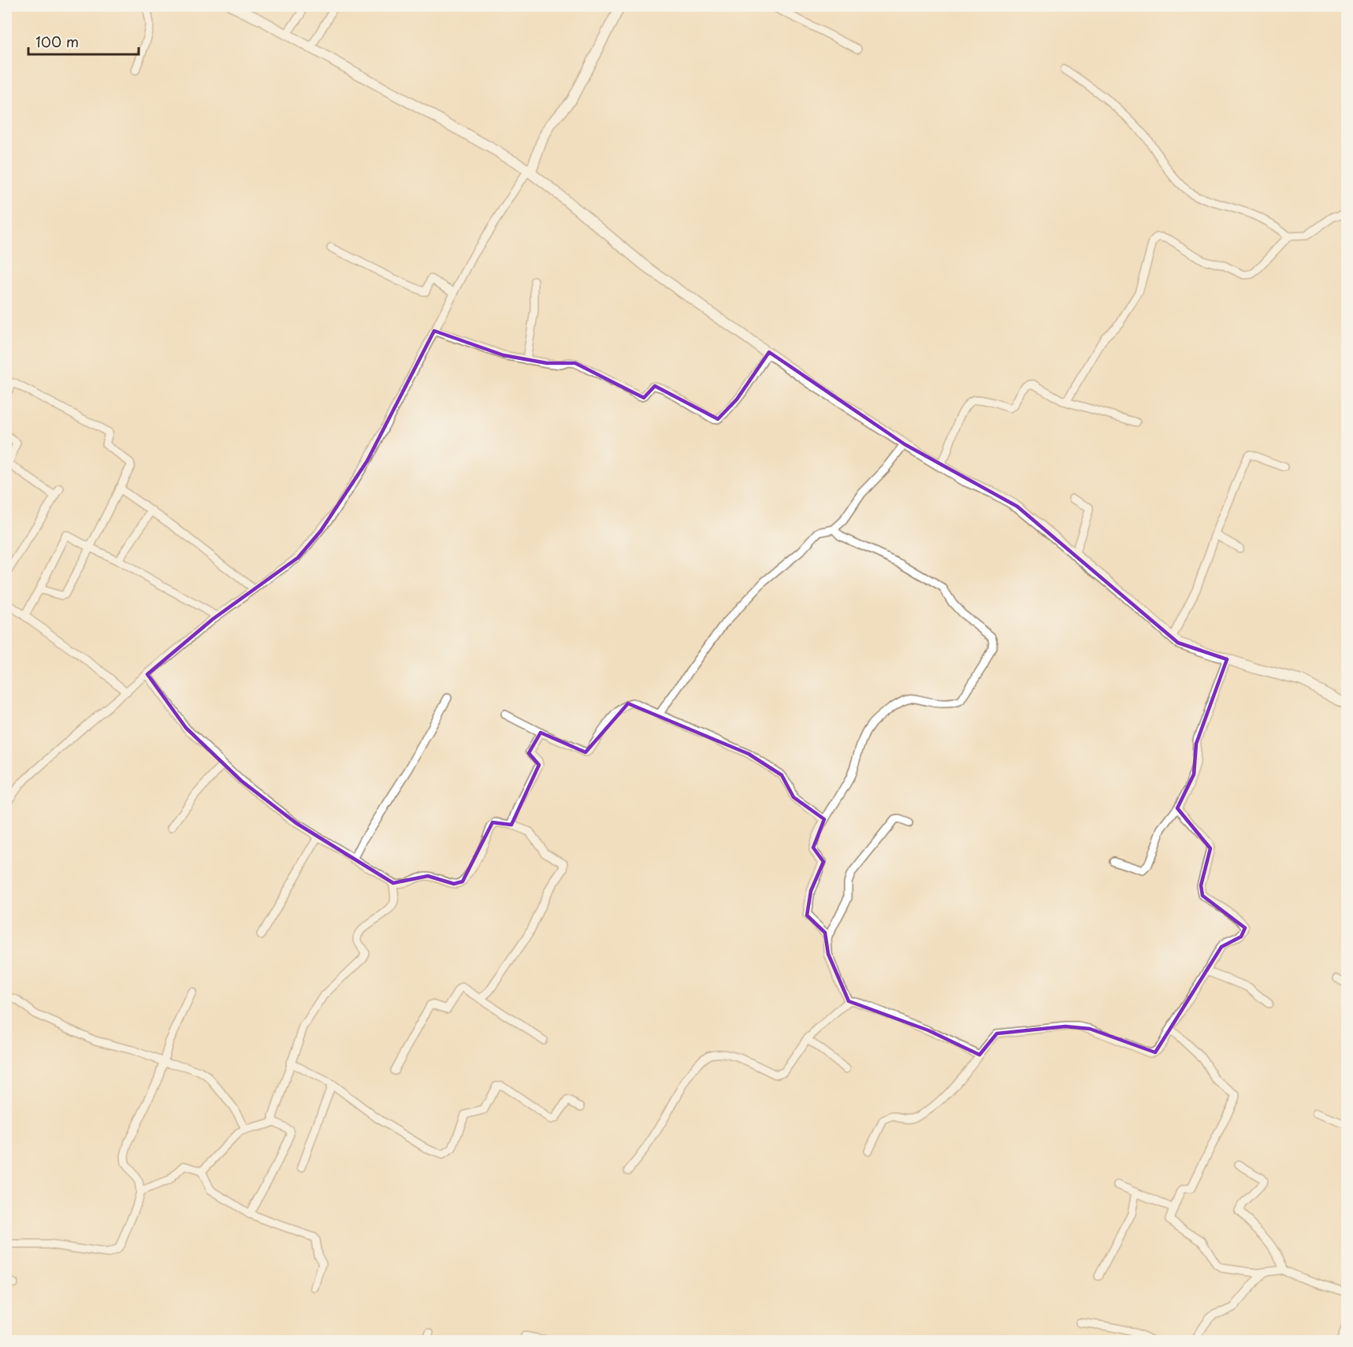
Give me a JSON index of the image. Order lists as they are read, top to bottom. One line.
{"scale_bar":"100 m"}
